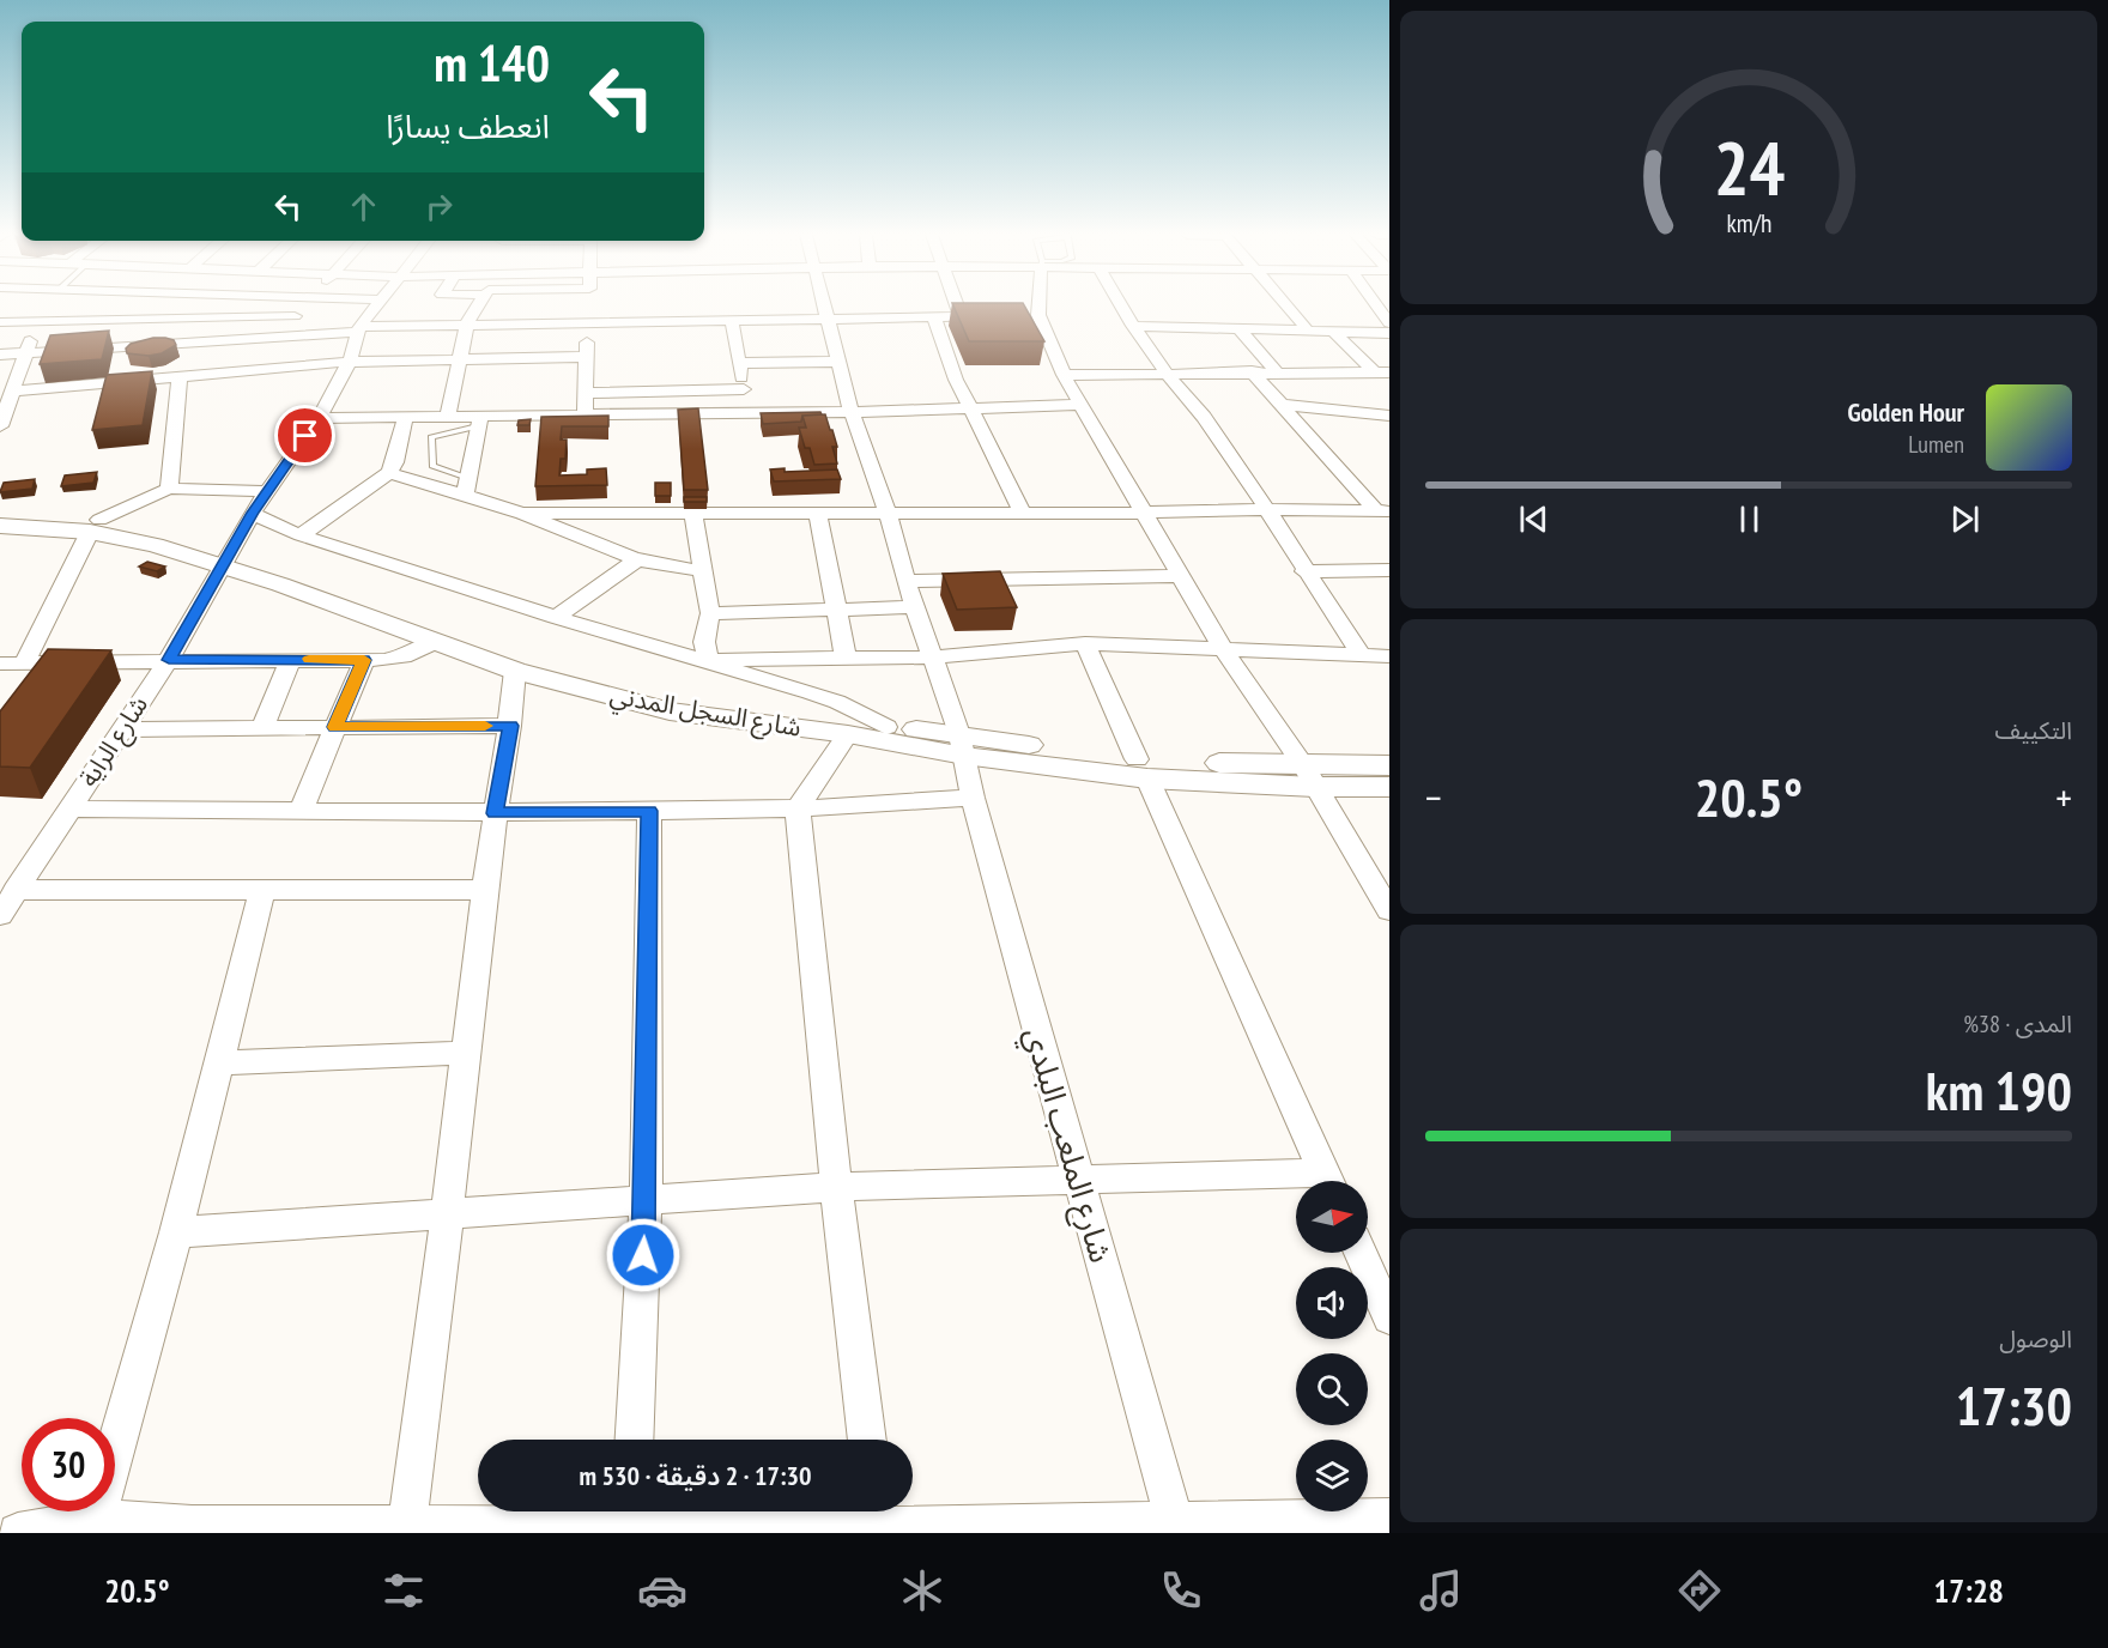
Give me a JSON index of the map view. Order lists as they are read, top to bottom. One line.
{"streets":{"street":["شارع السجل المدني","شارع الراية","شارع الملعب البلدي"]},"crossings":[["شارع السجل المدني","شارع الراية"],["شارع السجل المدني","شارع الملعب البلدي"]],"north":"right","page":{"turn":["140 m","انعطف يسارًا"],"song":["Golden Hour","Lumen"],"tile":["التكييف",["المدى · 38%","190 km"],["الوصول","17:30"]],"heat":["−","20.5°","+"],"limit":"30","trip":"17:30 · 2 دقيقة · 530 m","tabs":["17:28","20.5°"],"gauge":["24","km/h"]}}
